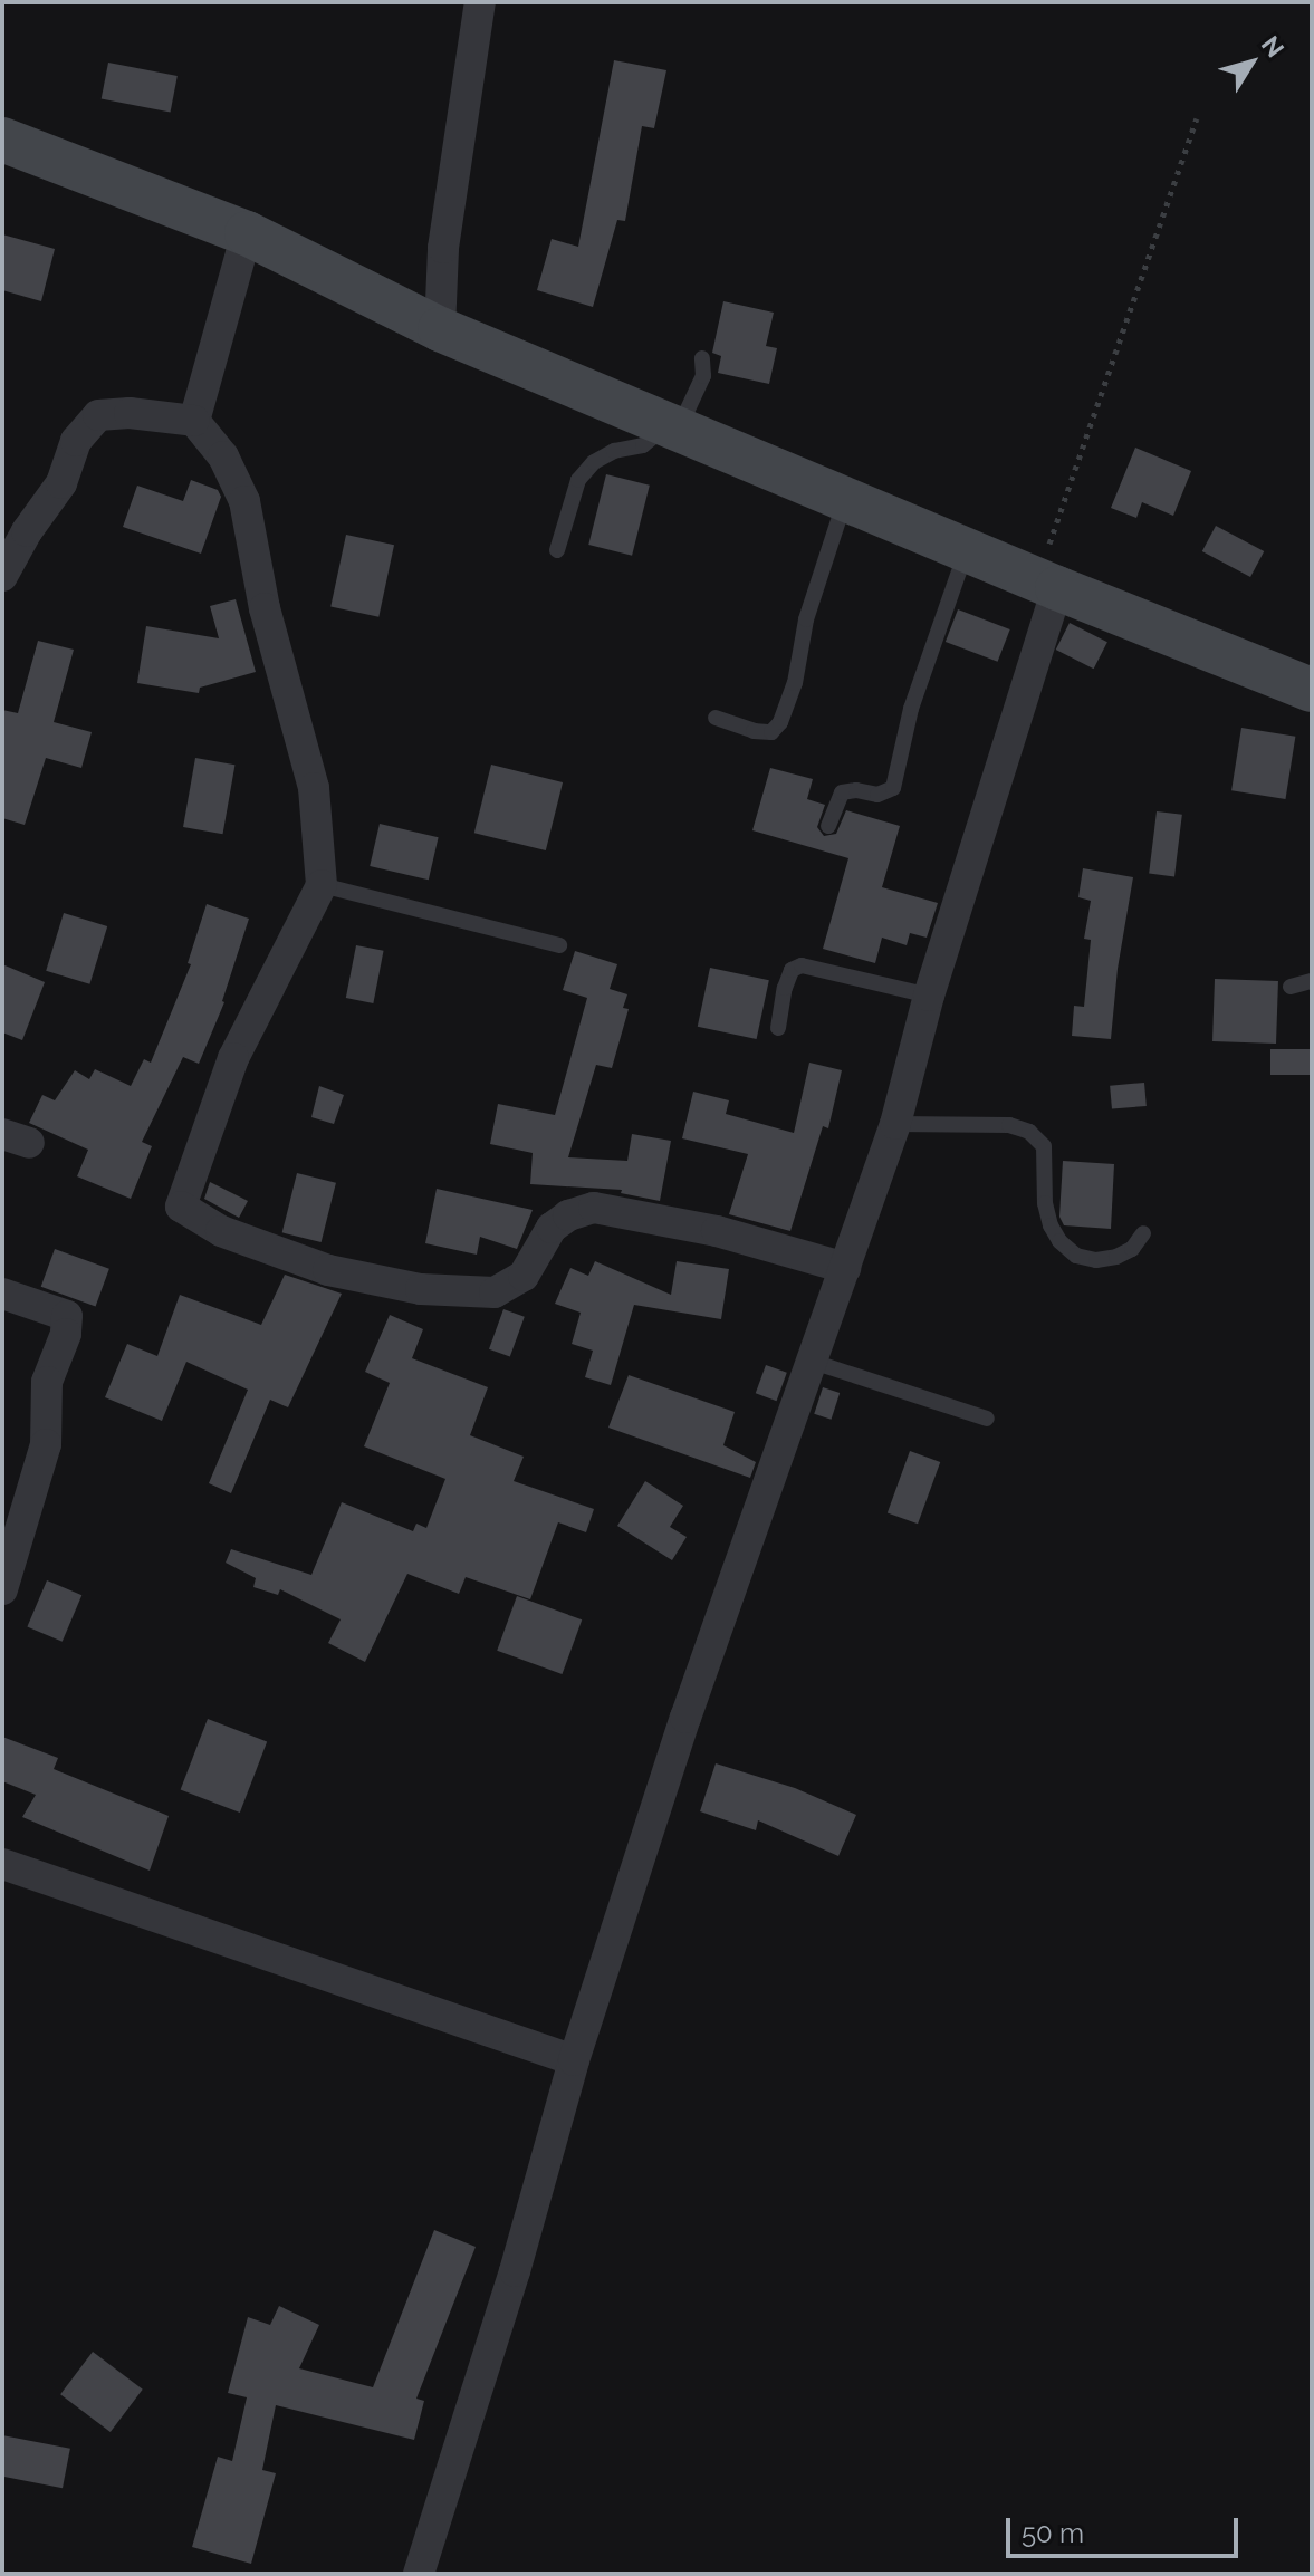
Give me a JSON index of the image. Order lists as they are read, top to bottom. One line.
{"scale_bar":"50 m","north":"top right"}
